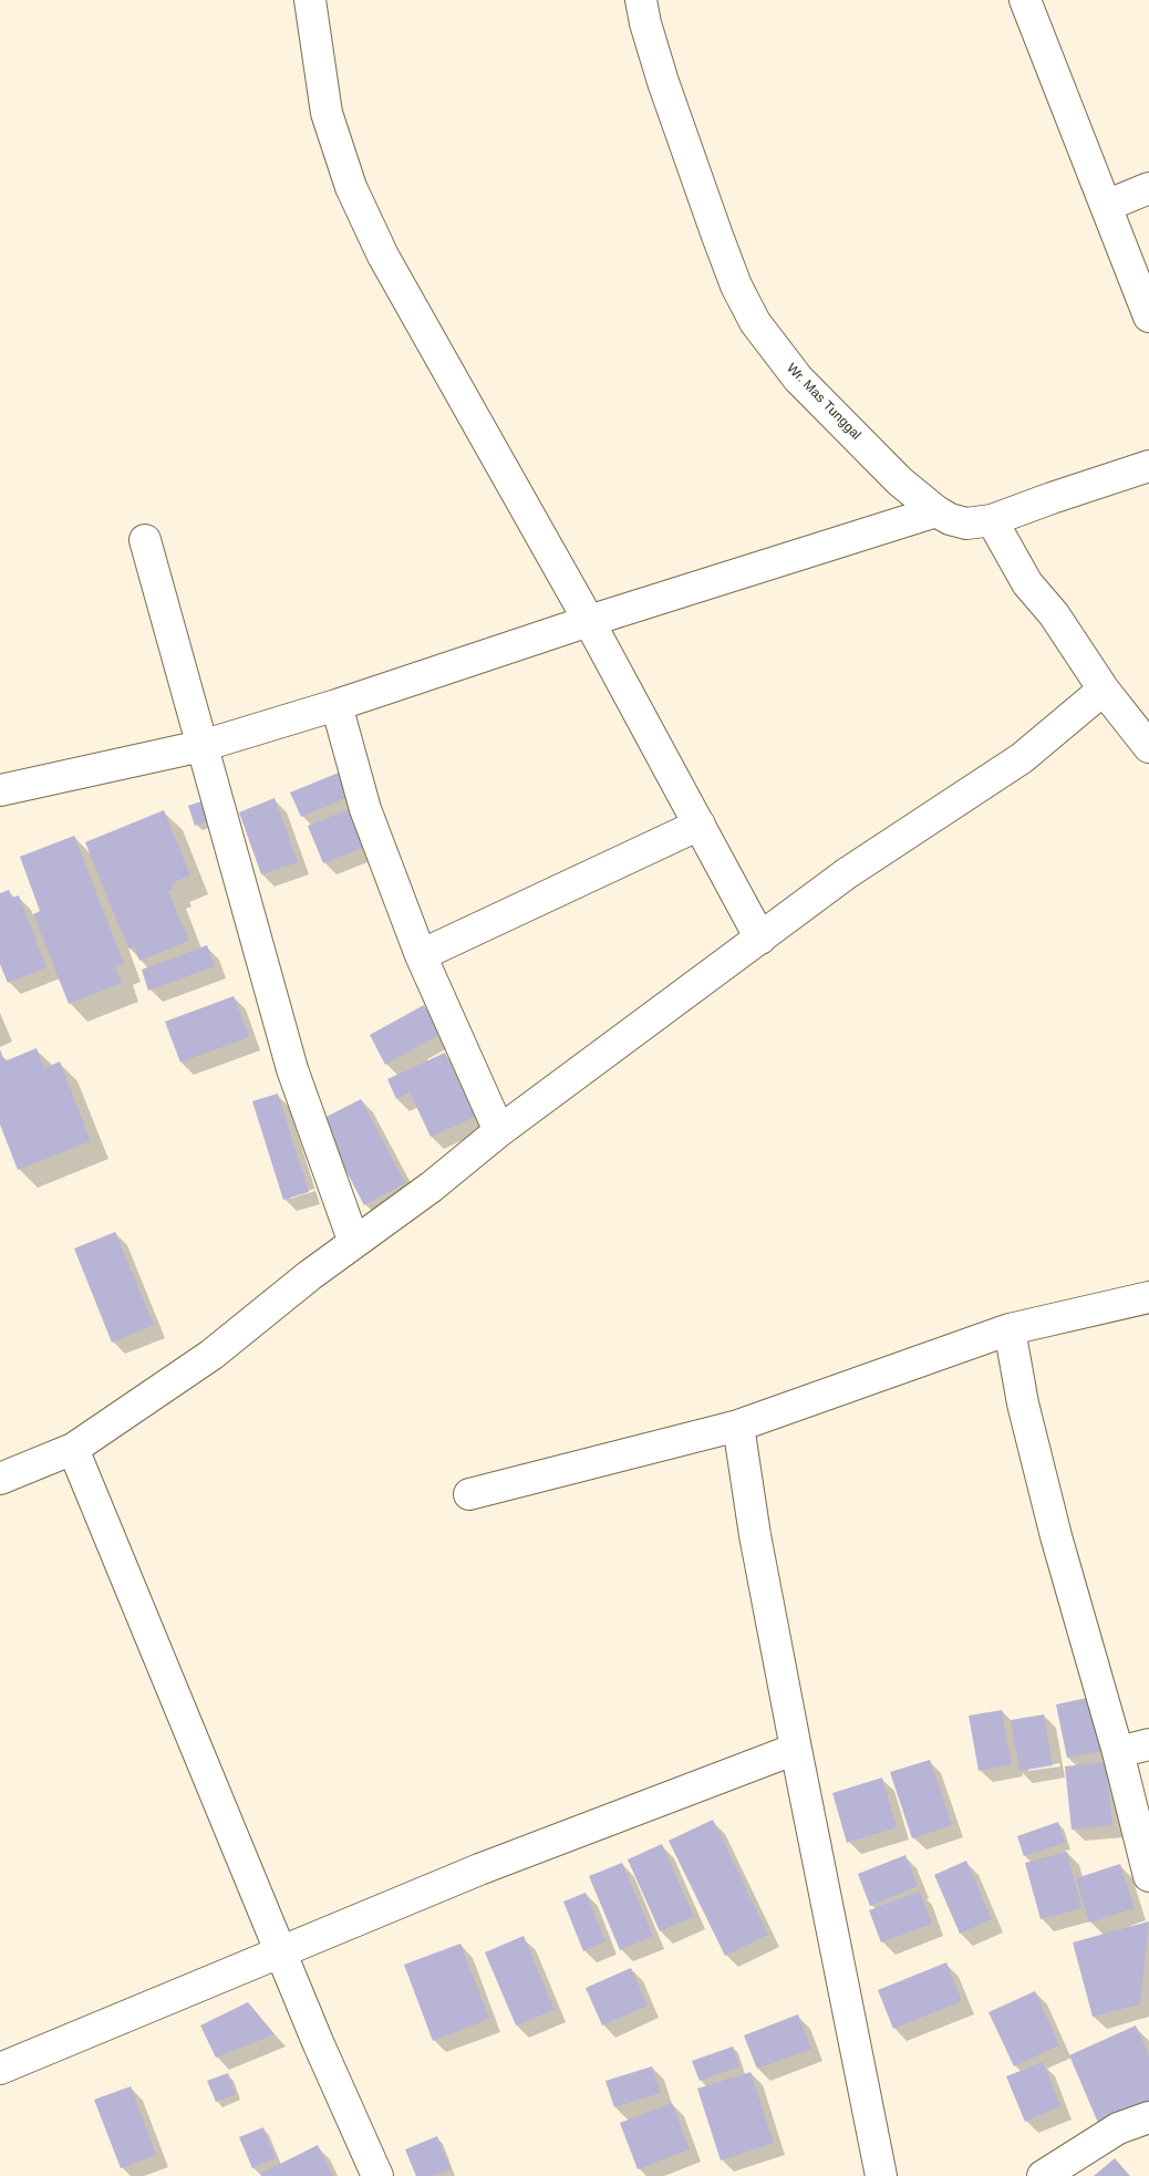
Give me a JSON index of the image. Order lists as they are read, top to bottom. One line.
{"streets":{"street":["Wr. Mas Tunggal"]}}
